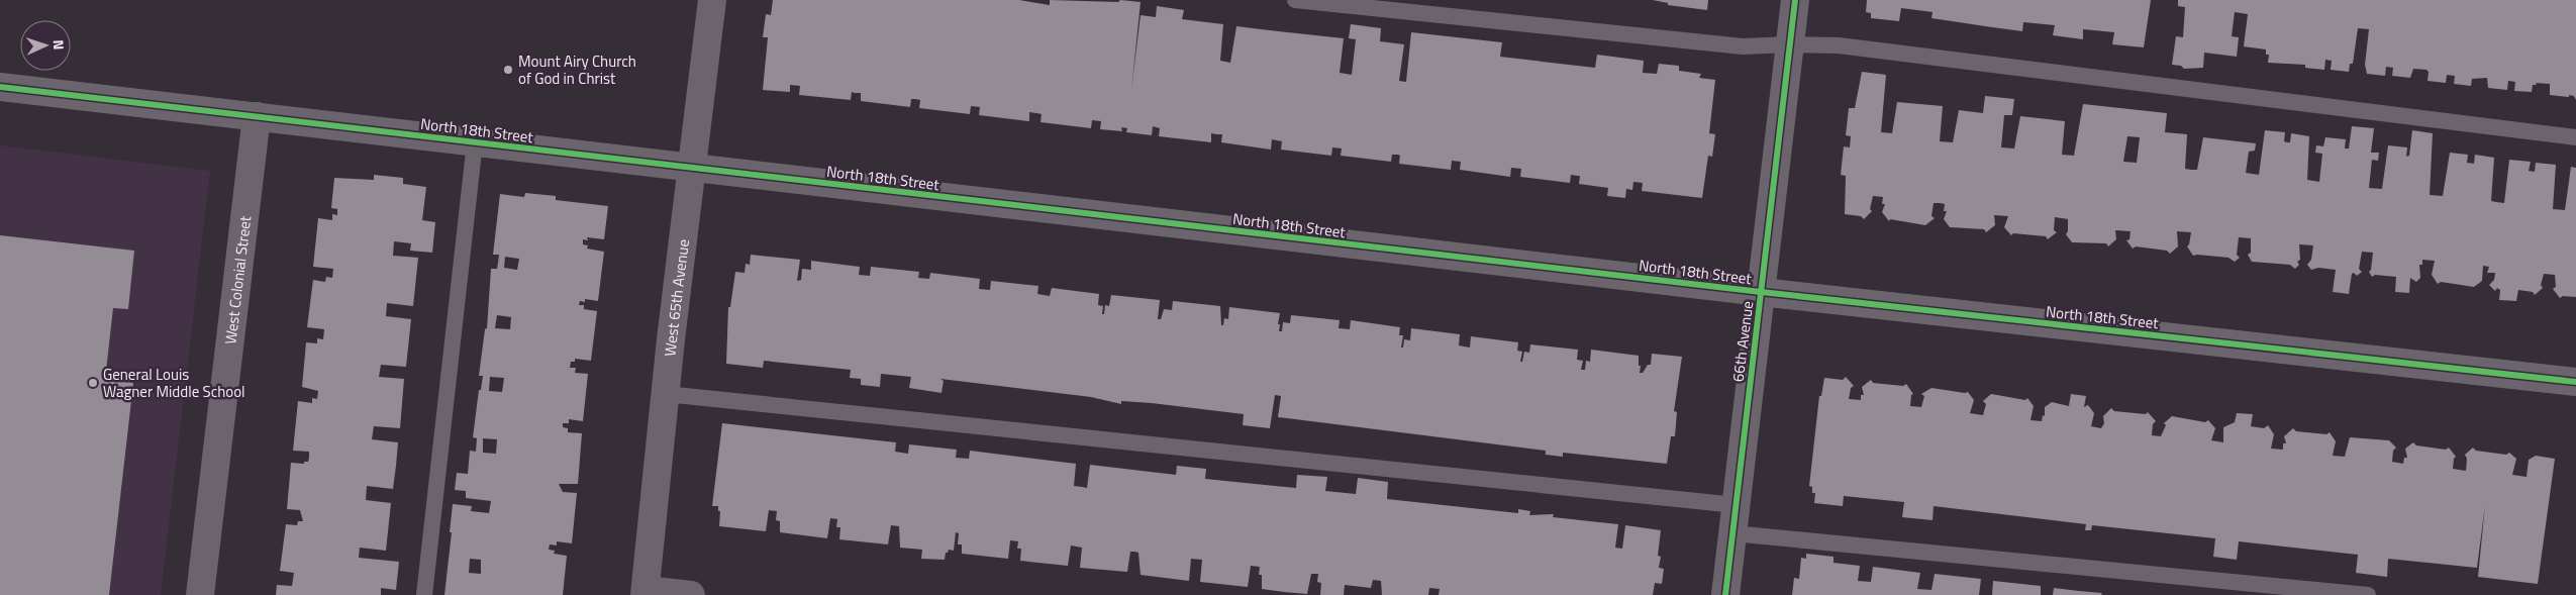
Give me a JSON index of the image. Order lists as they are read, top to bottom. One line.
{"streets":{"street":["North 18th Street","West Colonial Street","West 65th Avenue","66th Avenue"]},"crossings":[["North 18th Street","West Colonial Street"],["North 18th Street","West 65th Avenue"],["North 18th Street","66th Avenue"]],"places":["Mount Airy Church of God in Christ","General Louis Wagner Middle School"],"north":"right"}
